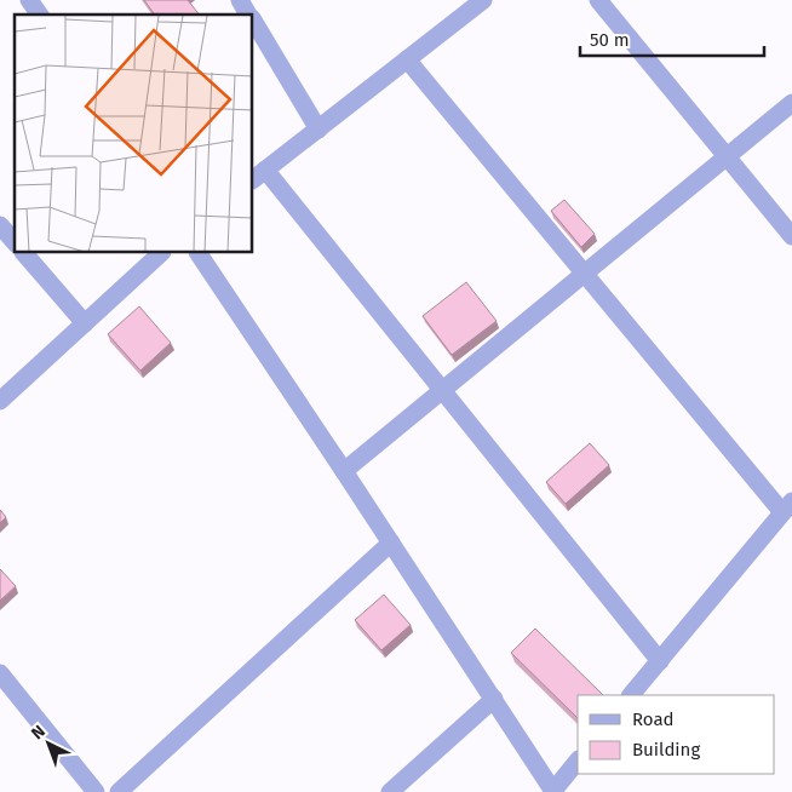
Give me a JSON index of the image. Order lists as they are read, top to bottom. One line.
{"legend":["Road","Building"],"scale_bar":"50 m","north":"top left"}
